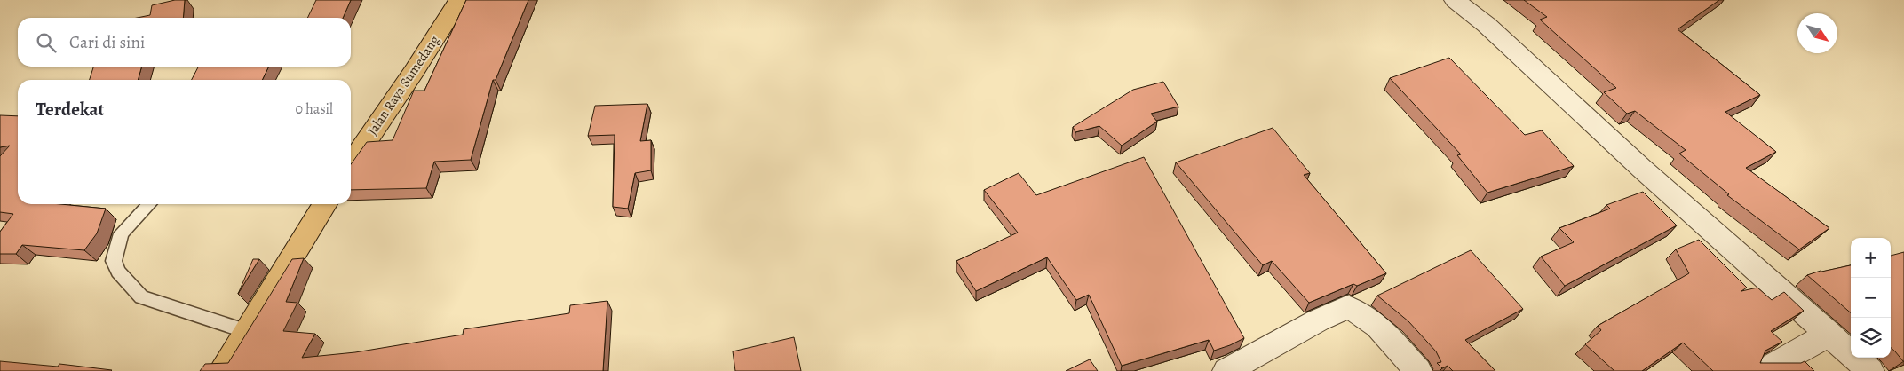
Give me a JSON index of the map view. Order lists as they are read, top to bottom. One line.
{"streets":{"highway":["Jalan Raya Sumedang"]},"north":"bottom right","page":{"search":"Cari di sini","heading":["Terdekat","0 hasil"],"map_buttons":["+","−"]}}
